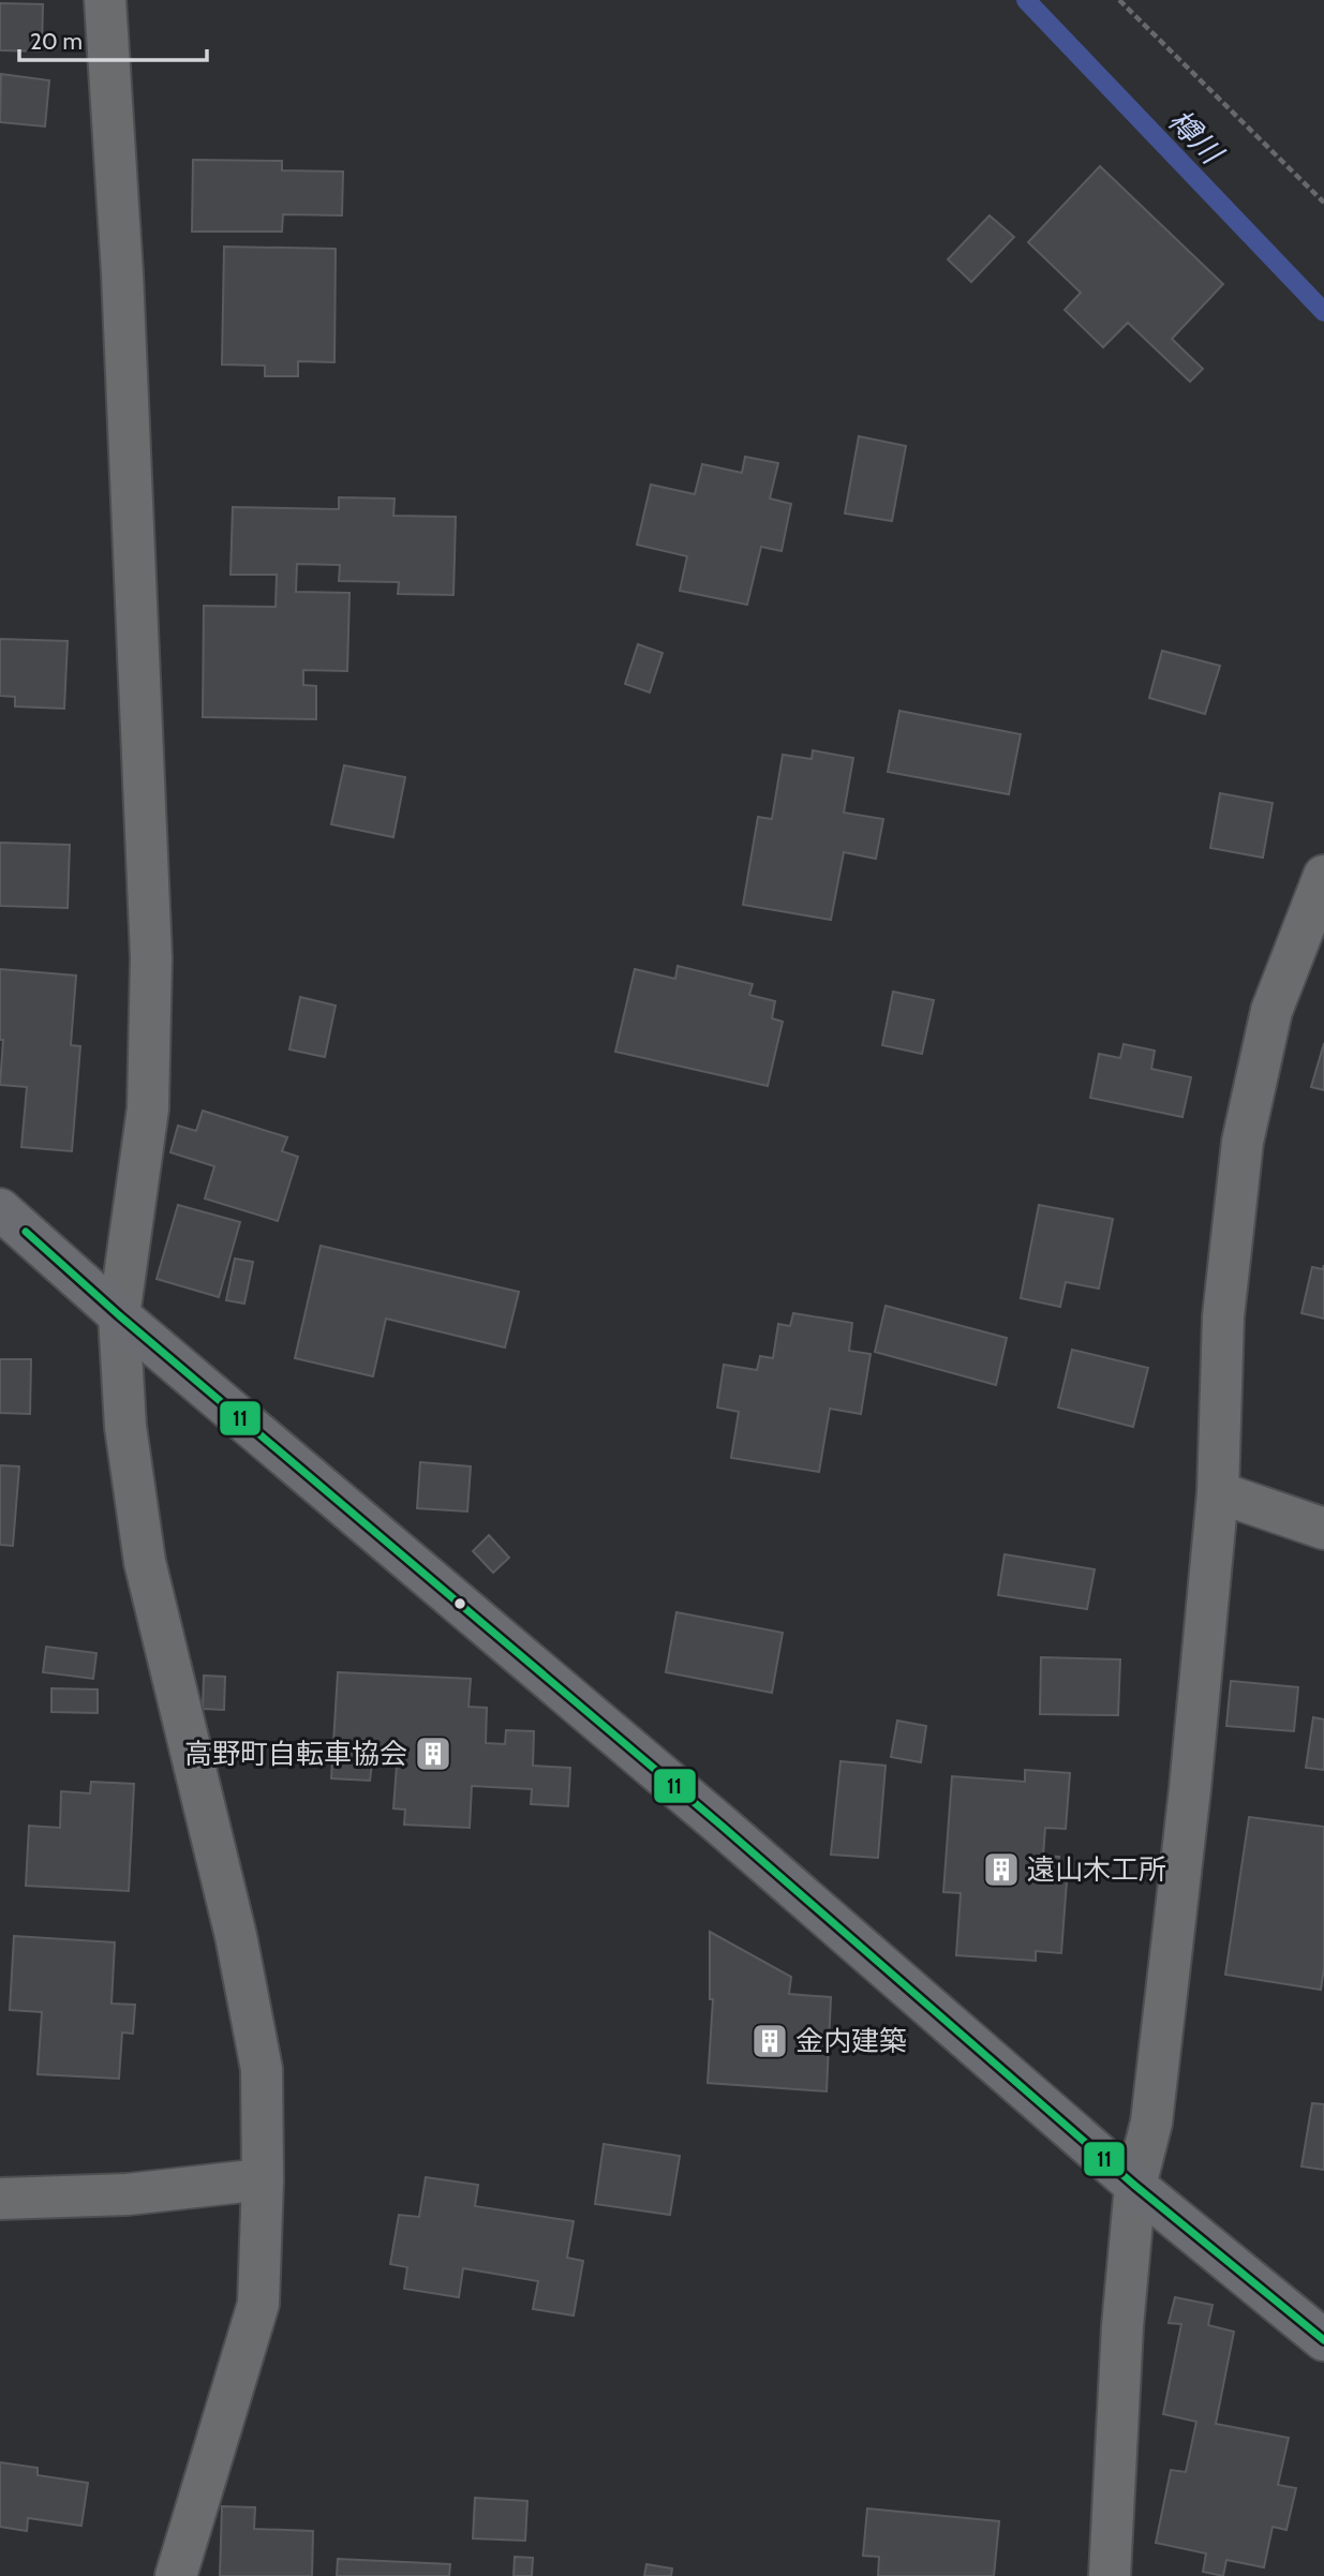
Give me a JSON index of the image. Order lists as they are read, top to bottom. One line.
{"water":["樽川"],"places":{"building":["高野町自転車協会","遠山木工所","金内建築"]},"lines":["transit line 11"],"scale_bar":"20 m"}
